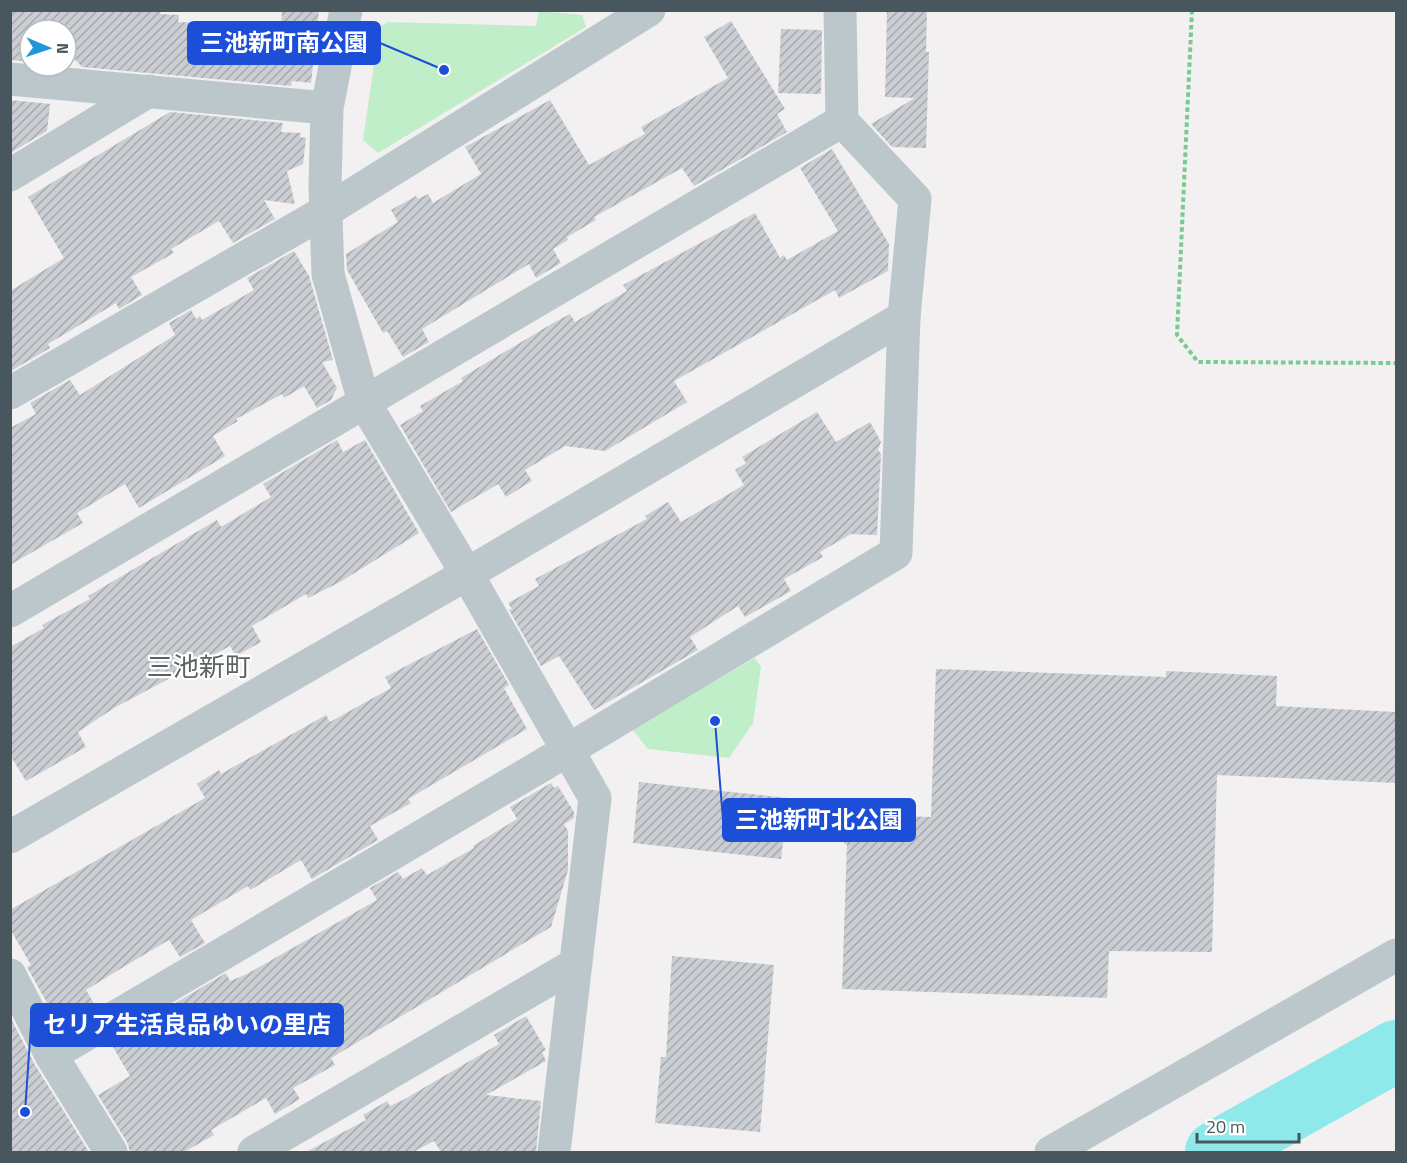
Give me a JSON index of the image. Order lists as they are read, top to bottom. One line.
{"districts":["三池新町"],"places":["三池新町南公園","三池新町北公園","セリア生活良品ゆいの里店"],"scale_bar":"20 m","north":"right"}
